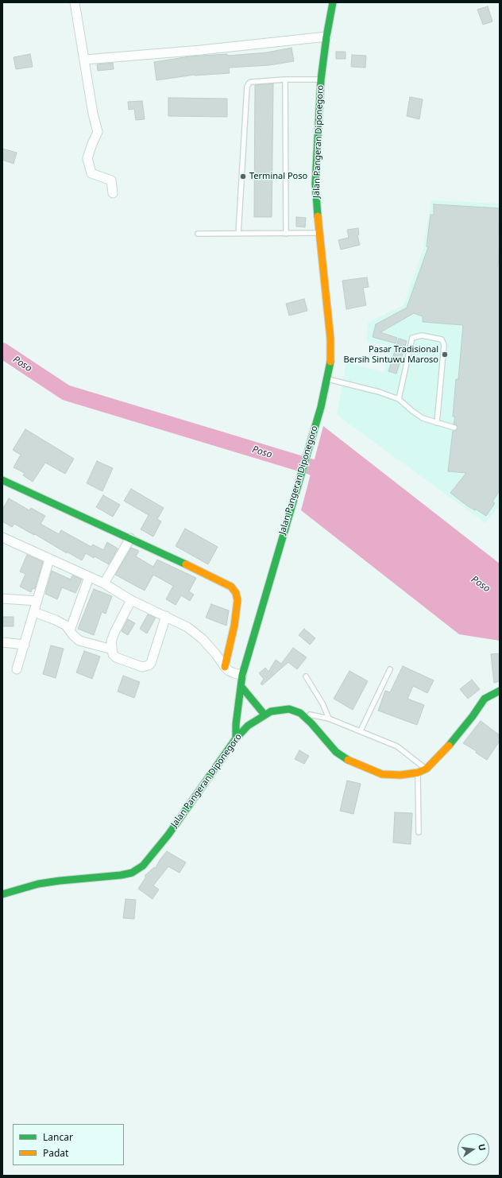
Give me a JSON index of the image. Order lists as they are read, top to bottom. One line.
{"streets":{"main road":["Jalan Pangeran Diponegoro"]},"water":["Poso"],"places":["Terminal Poso","Pasar Tradisional Bersih Sintuwu Maroso"],"legend":["Lancar","Padat"],"north":"right"}
